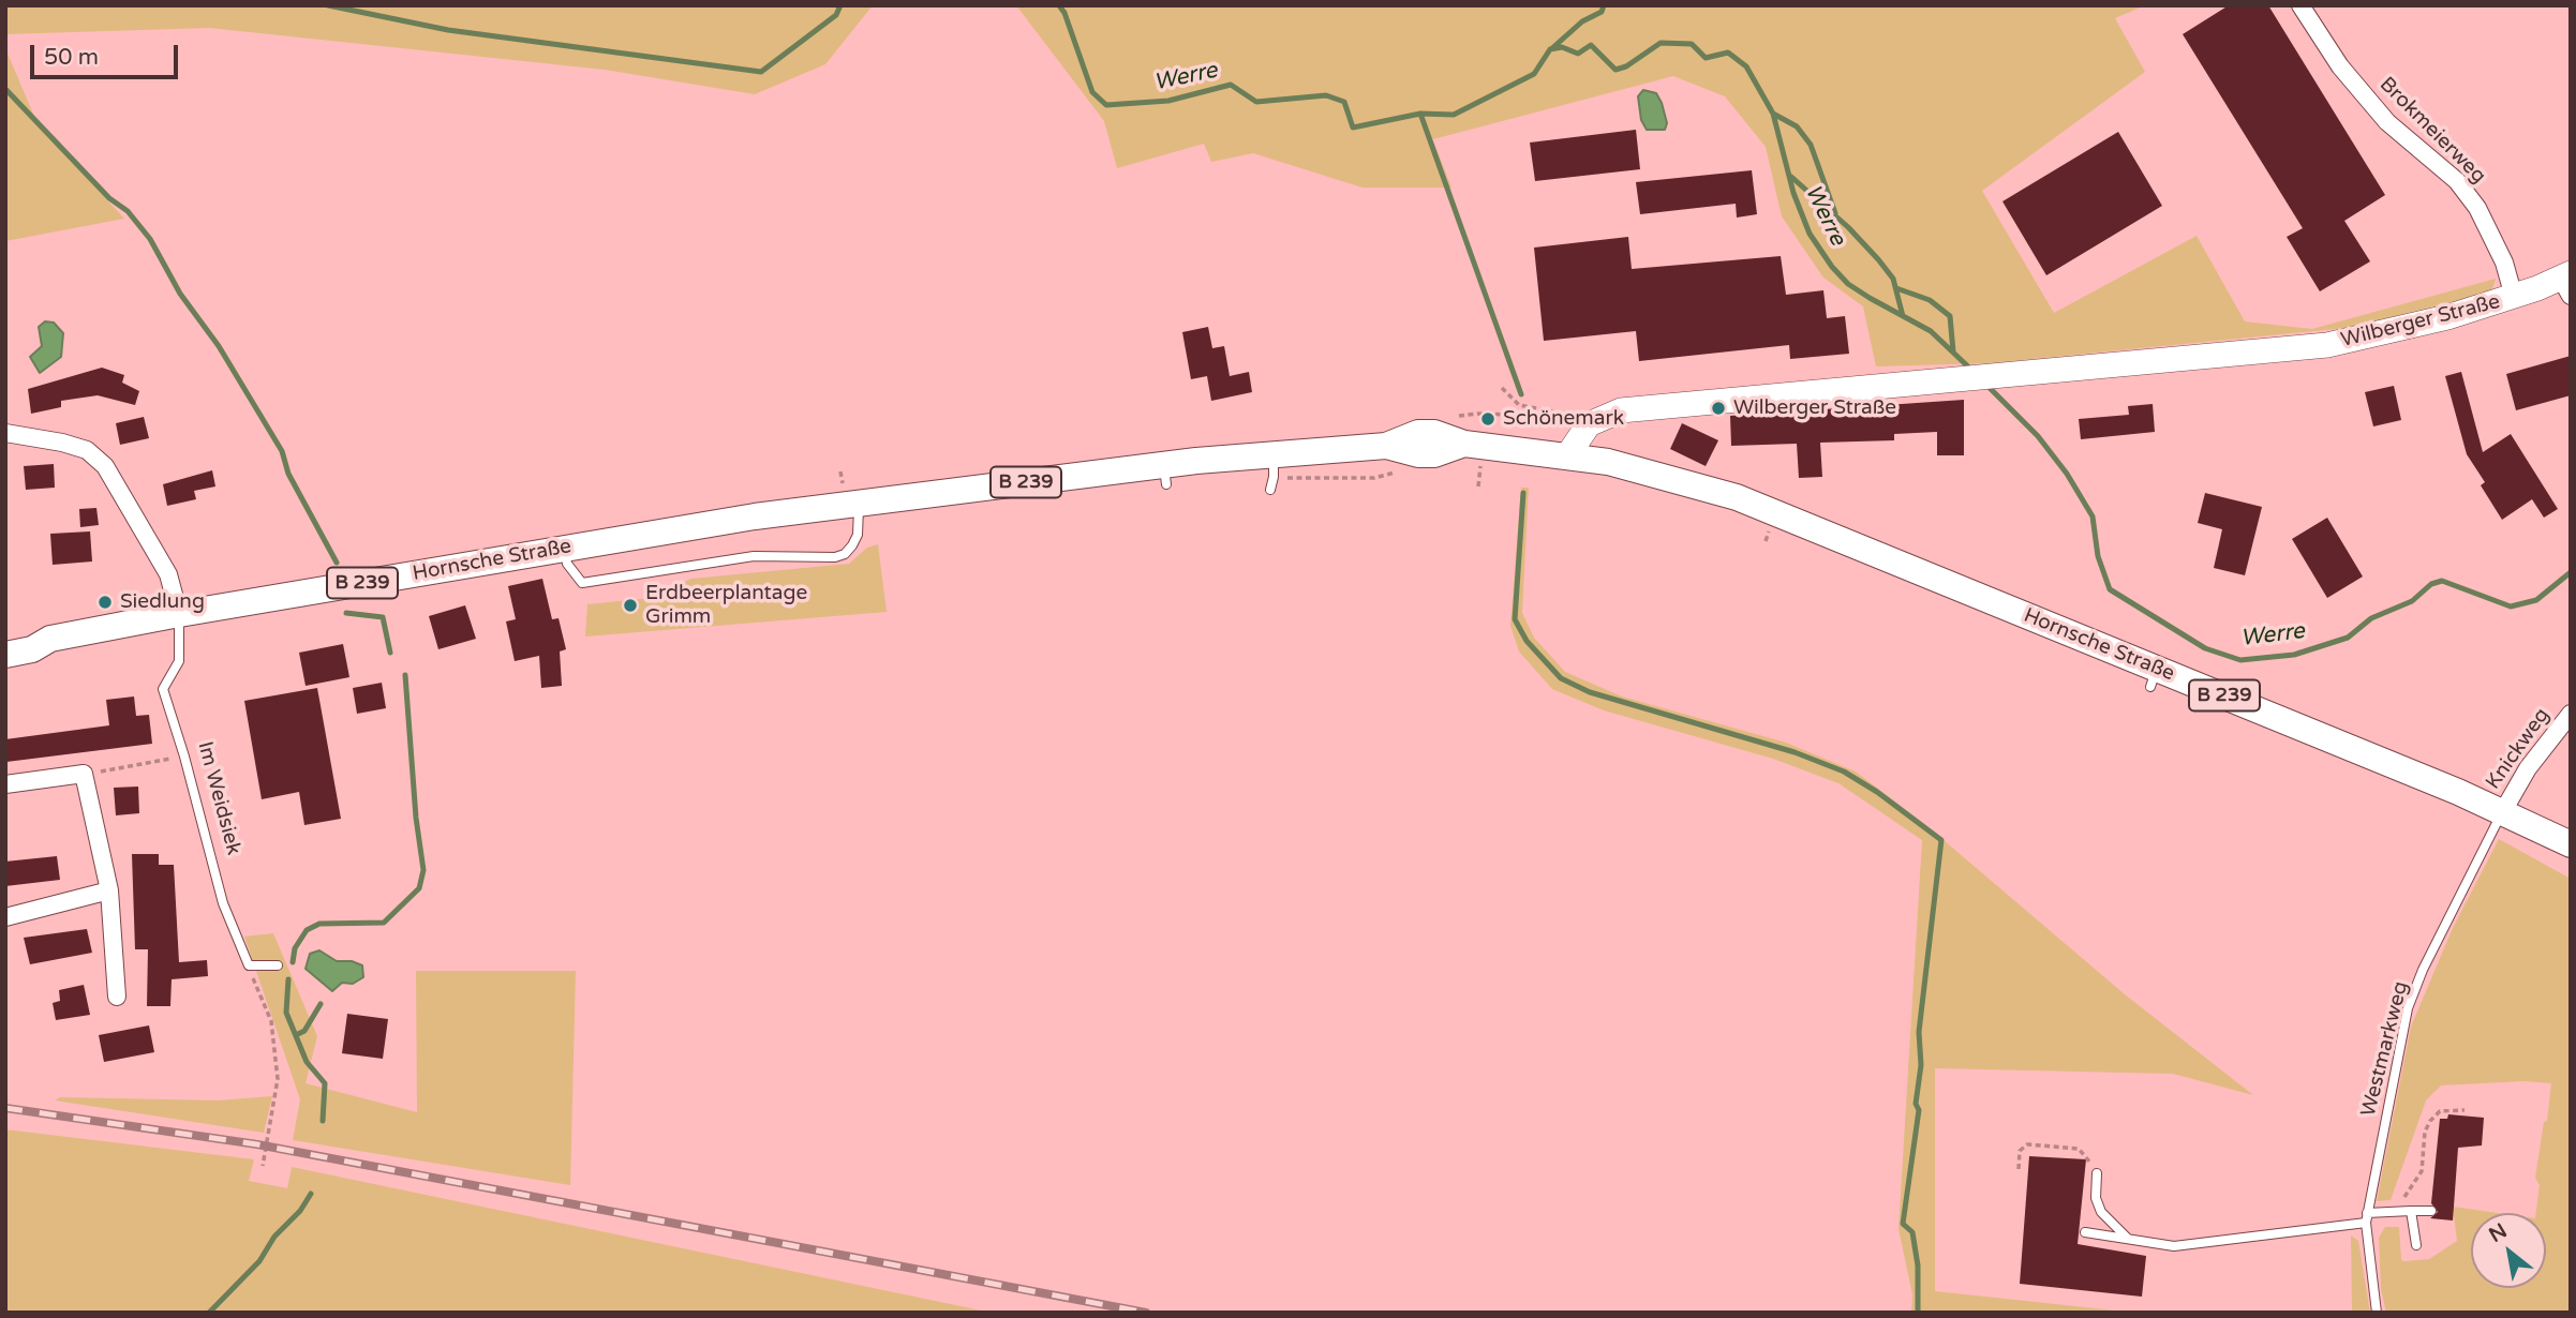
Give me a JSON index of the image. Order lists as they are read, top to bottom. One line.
{"streets":{"main road":["B 239","Hornsche Straße"],"street":["Brokmeierweg","Wilberger Straße","Knickweg"],"lane":["Im Weidsiek","Westmarkweg"]},"crossings":[["Brokmeierweg","Wilberger Straße"],["B 239","Hornsche Straße"],["Hornsche Straße","Knickweg"],["Hornsche Straße","Im Weidsiek"],["Hornsche Straße","Westmarkweg"],["Knickweg","Westmarkweg"]],"water":["Werre"],"places":["Wilberger Straße","Schönemark","Siedlung","Erdbeerplantage Grimm"],"scale_bar":"50 m","north":"top left"}
